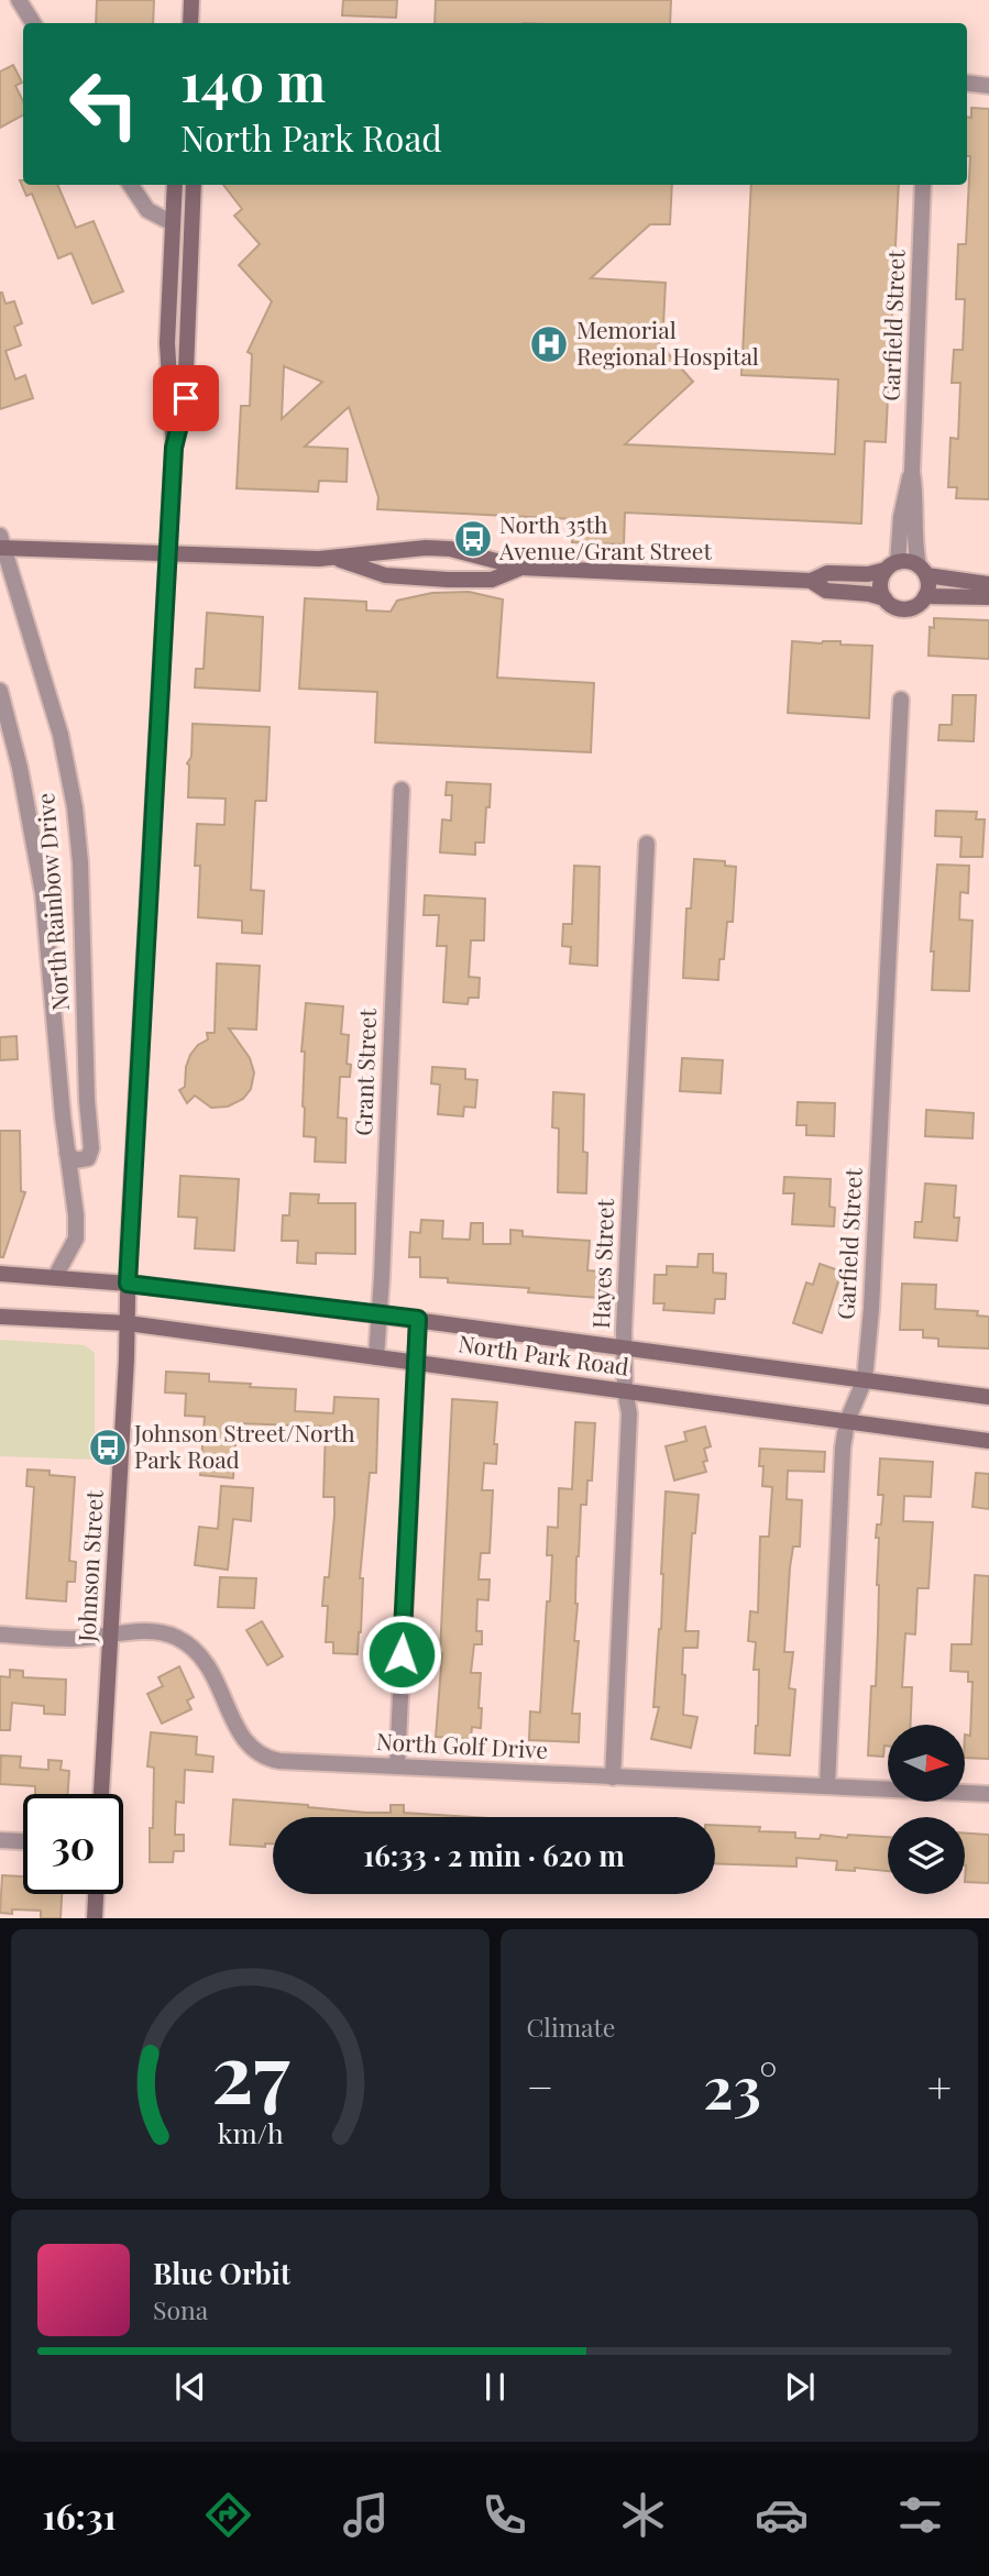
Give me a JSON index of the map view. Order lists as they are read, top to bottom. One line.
{"streets":{"street":["Garfield Street","North Rainbow Drive","Grant Street","Hayes Street","North Park Road","Johnson Street","North Golf Drive"]},"crossings":[["Garfield Street","North Park Road"],["Garfield Street","North Golf Drive"],["North Rainbow Drive","North Park Road"],["Grant Street","North Park Road"],["Hayes Street","North Park Road"],["Hayes Street","North Golf Drive"],["North Park Road","Johnson Street"],["Johnson Street","North Golf Drive"]],"places":{"hospital":["Memorial Regional Hospital"],"bus stop":["North 35th Avenue/Grant Street","Johnson Street/North Park Road"]},"north":"right","page":{"turn":["140 m","North Park Road"],"limit":"30","trip":"16:33 · 2 min · 620 m","tile":"Climate","heat":["−","23°","+"],"song":["Blue Orbit","Sona"],"tabs":"16:31","gauge":["27","km/h"]}}
